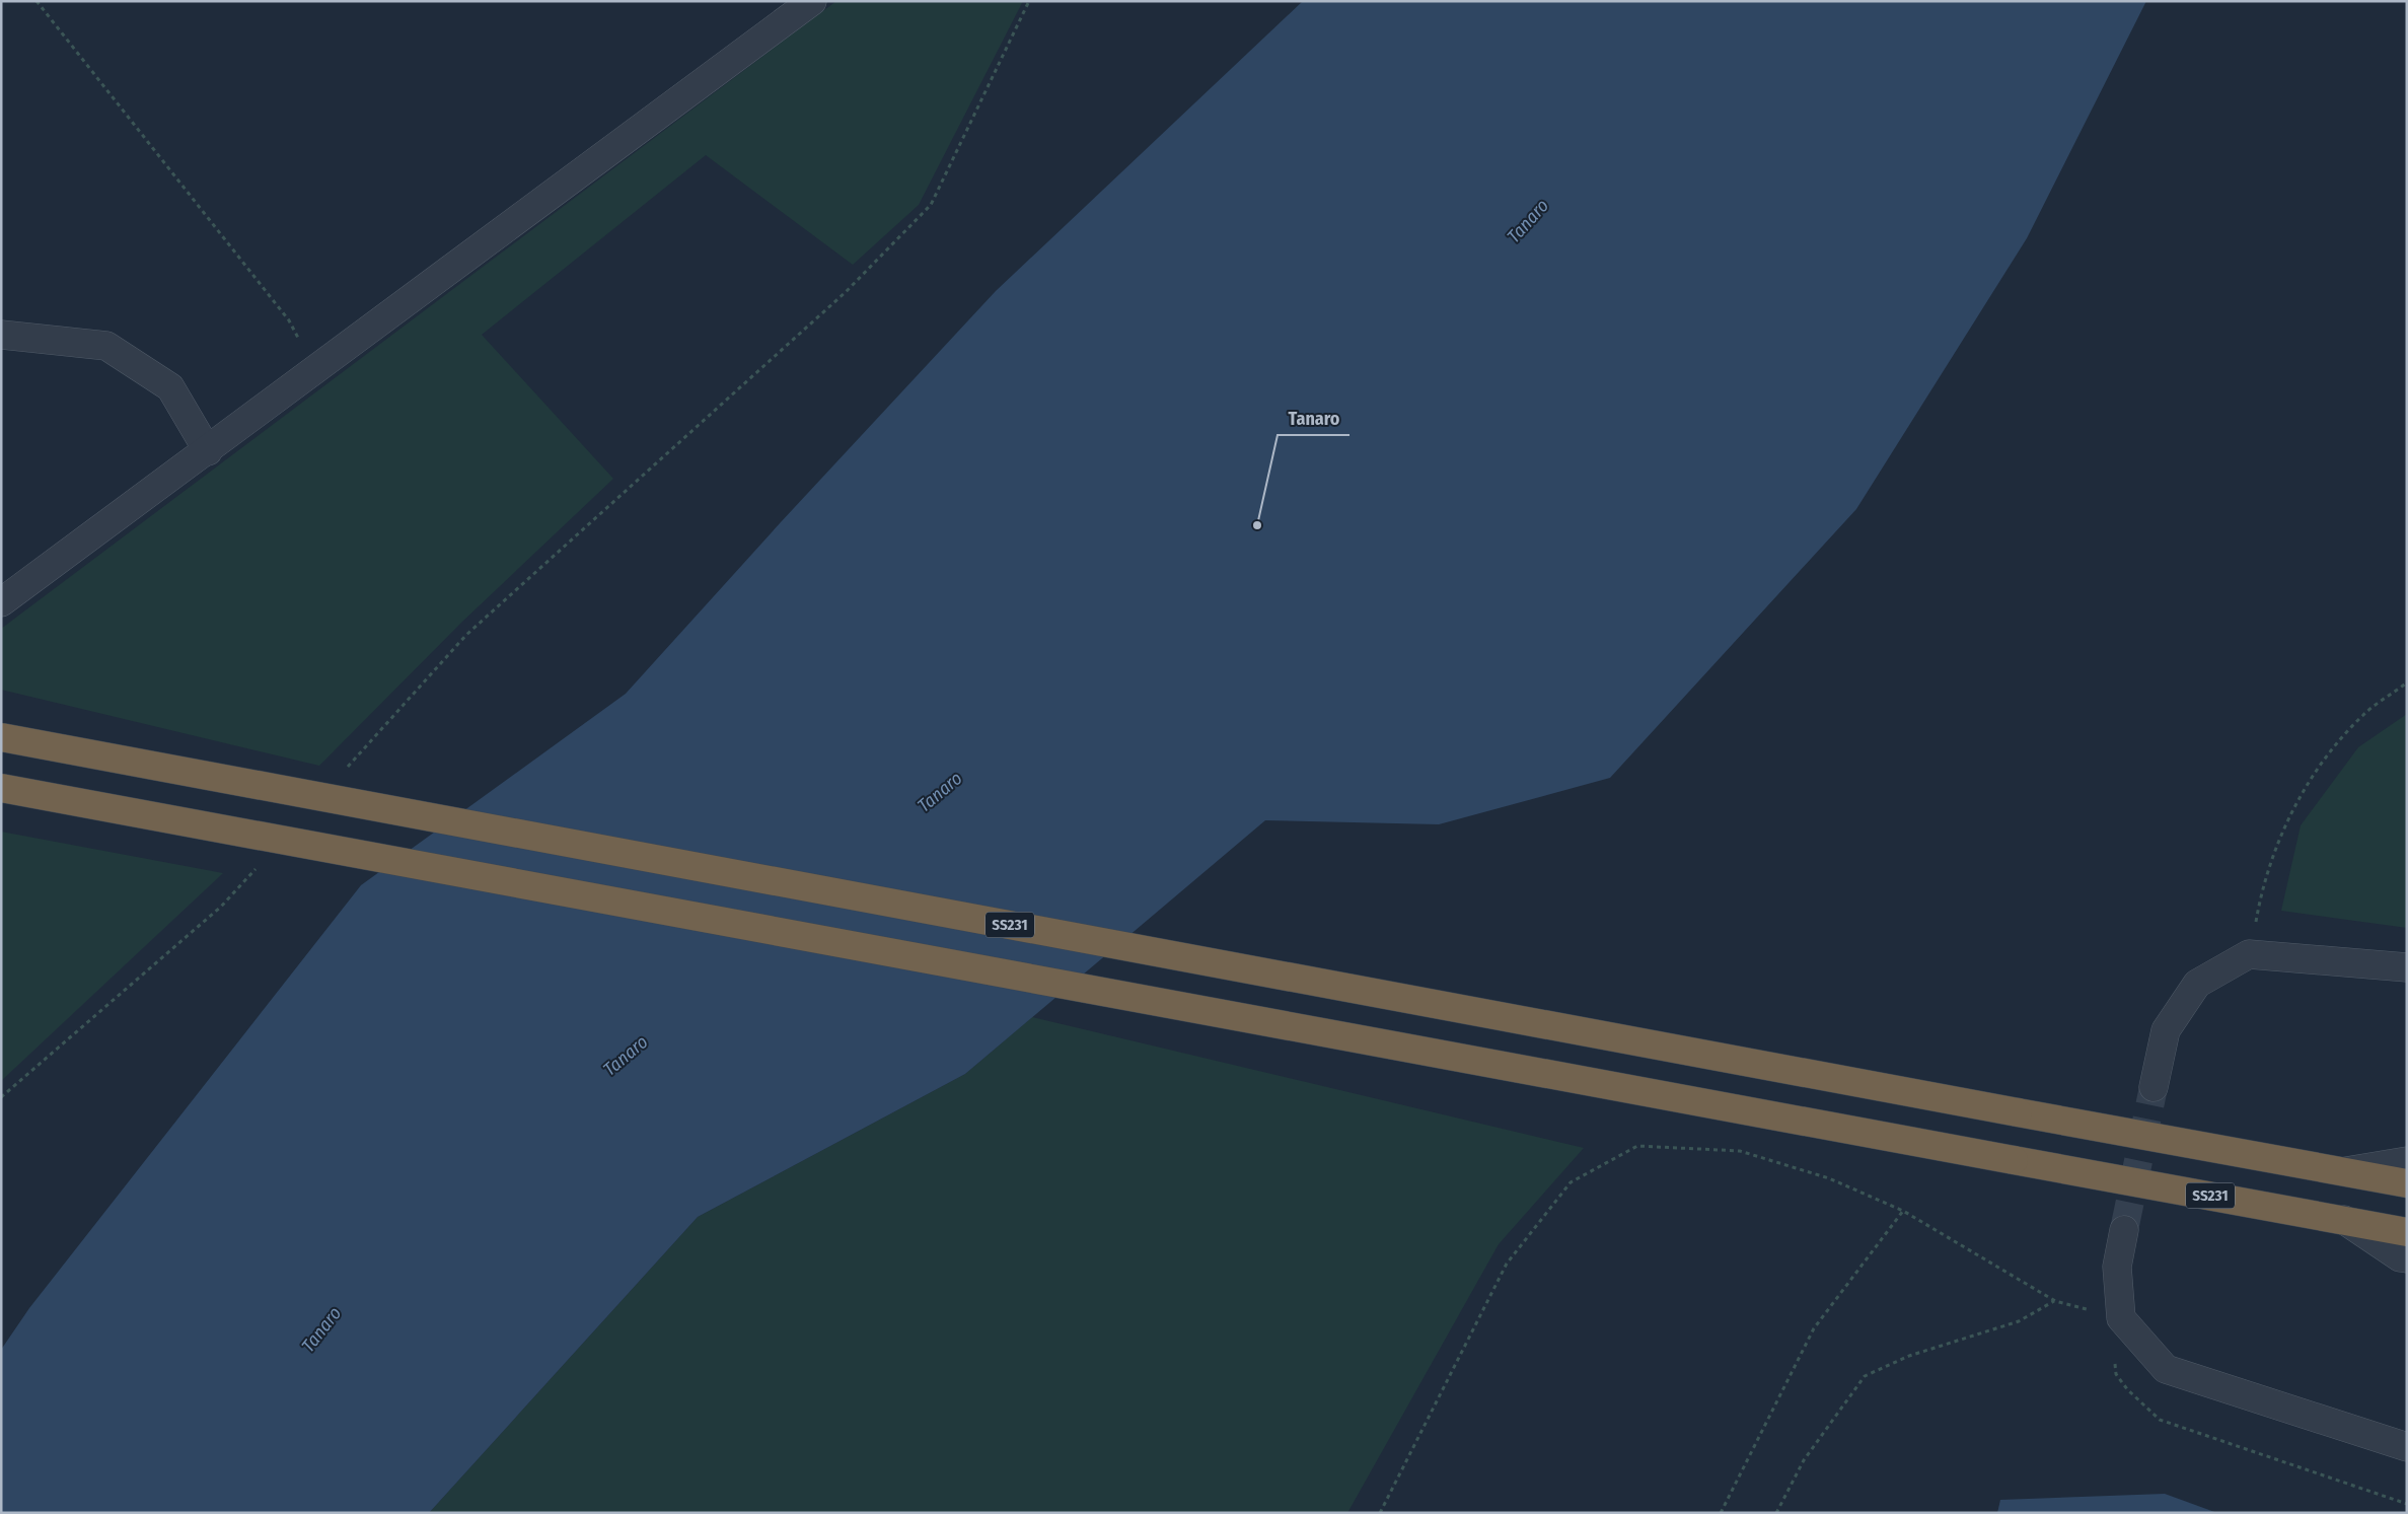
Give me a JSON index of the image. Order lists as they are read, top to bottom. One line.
{"streets":{"highway":["SS231"]},"water":["Tanaro"],"places":["Tanaro"]}
